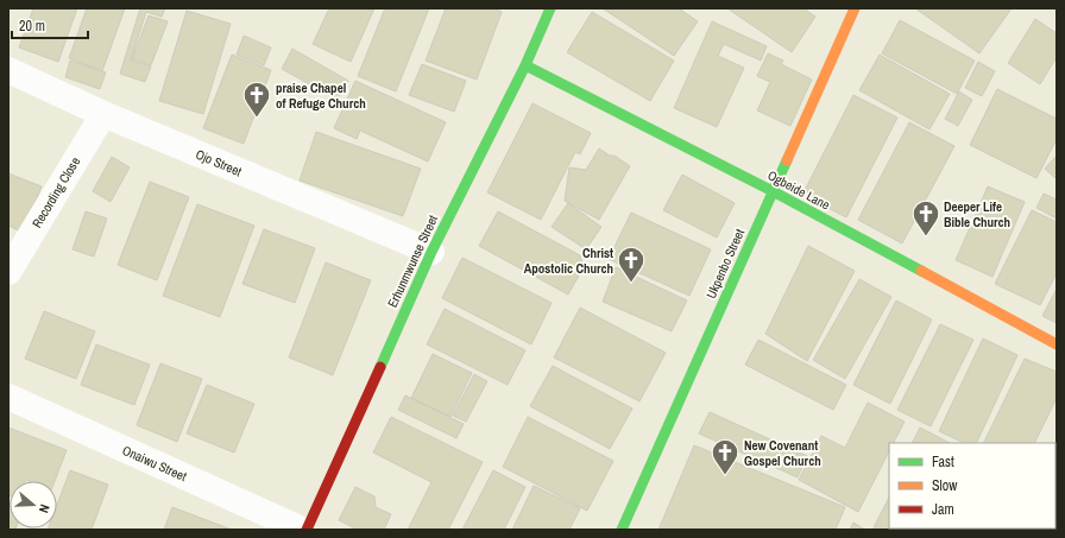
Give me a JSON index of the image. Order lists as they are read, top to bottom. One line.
{"streets":{"street":["Ojo Street","Ogbeide Lane","Recording Close","Erhunmwunse Street","Ukpenbo Street","Onaiwu Street"]},"crossings":[["Ojo Street","Recording Close"],["Ojo Street","Erhunmwunse Street"],["Ogbeide Lane","Erhunmwunse Street"],["Ogbeide Lane","Ukpenbo Street"]],"places":{"church":["praise Chapel of Refuge Church","Deeper Life Bible Church","Christ Apostolic Church","New Covenant Gospel Church"]},"legend":["Fast","Slow","Jam"],"scale_bar":"20 m","north":"right"}
